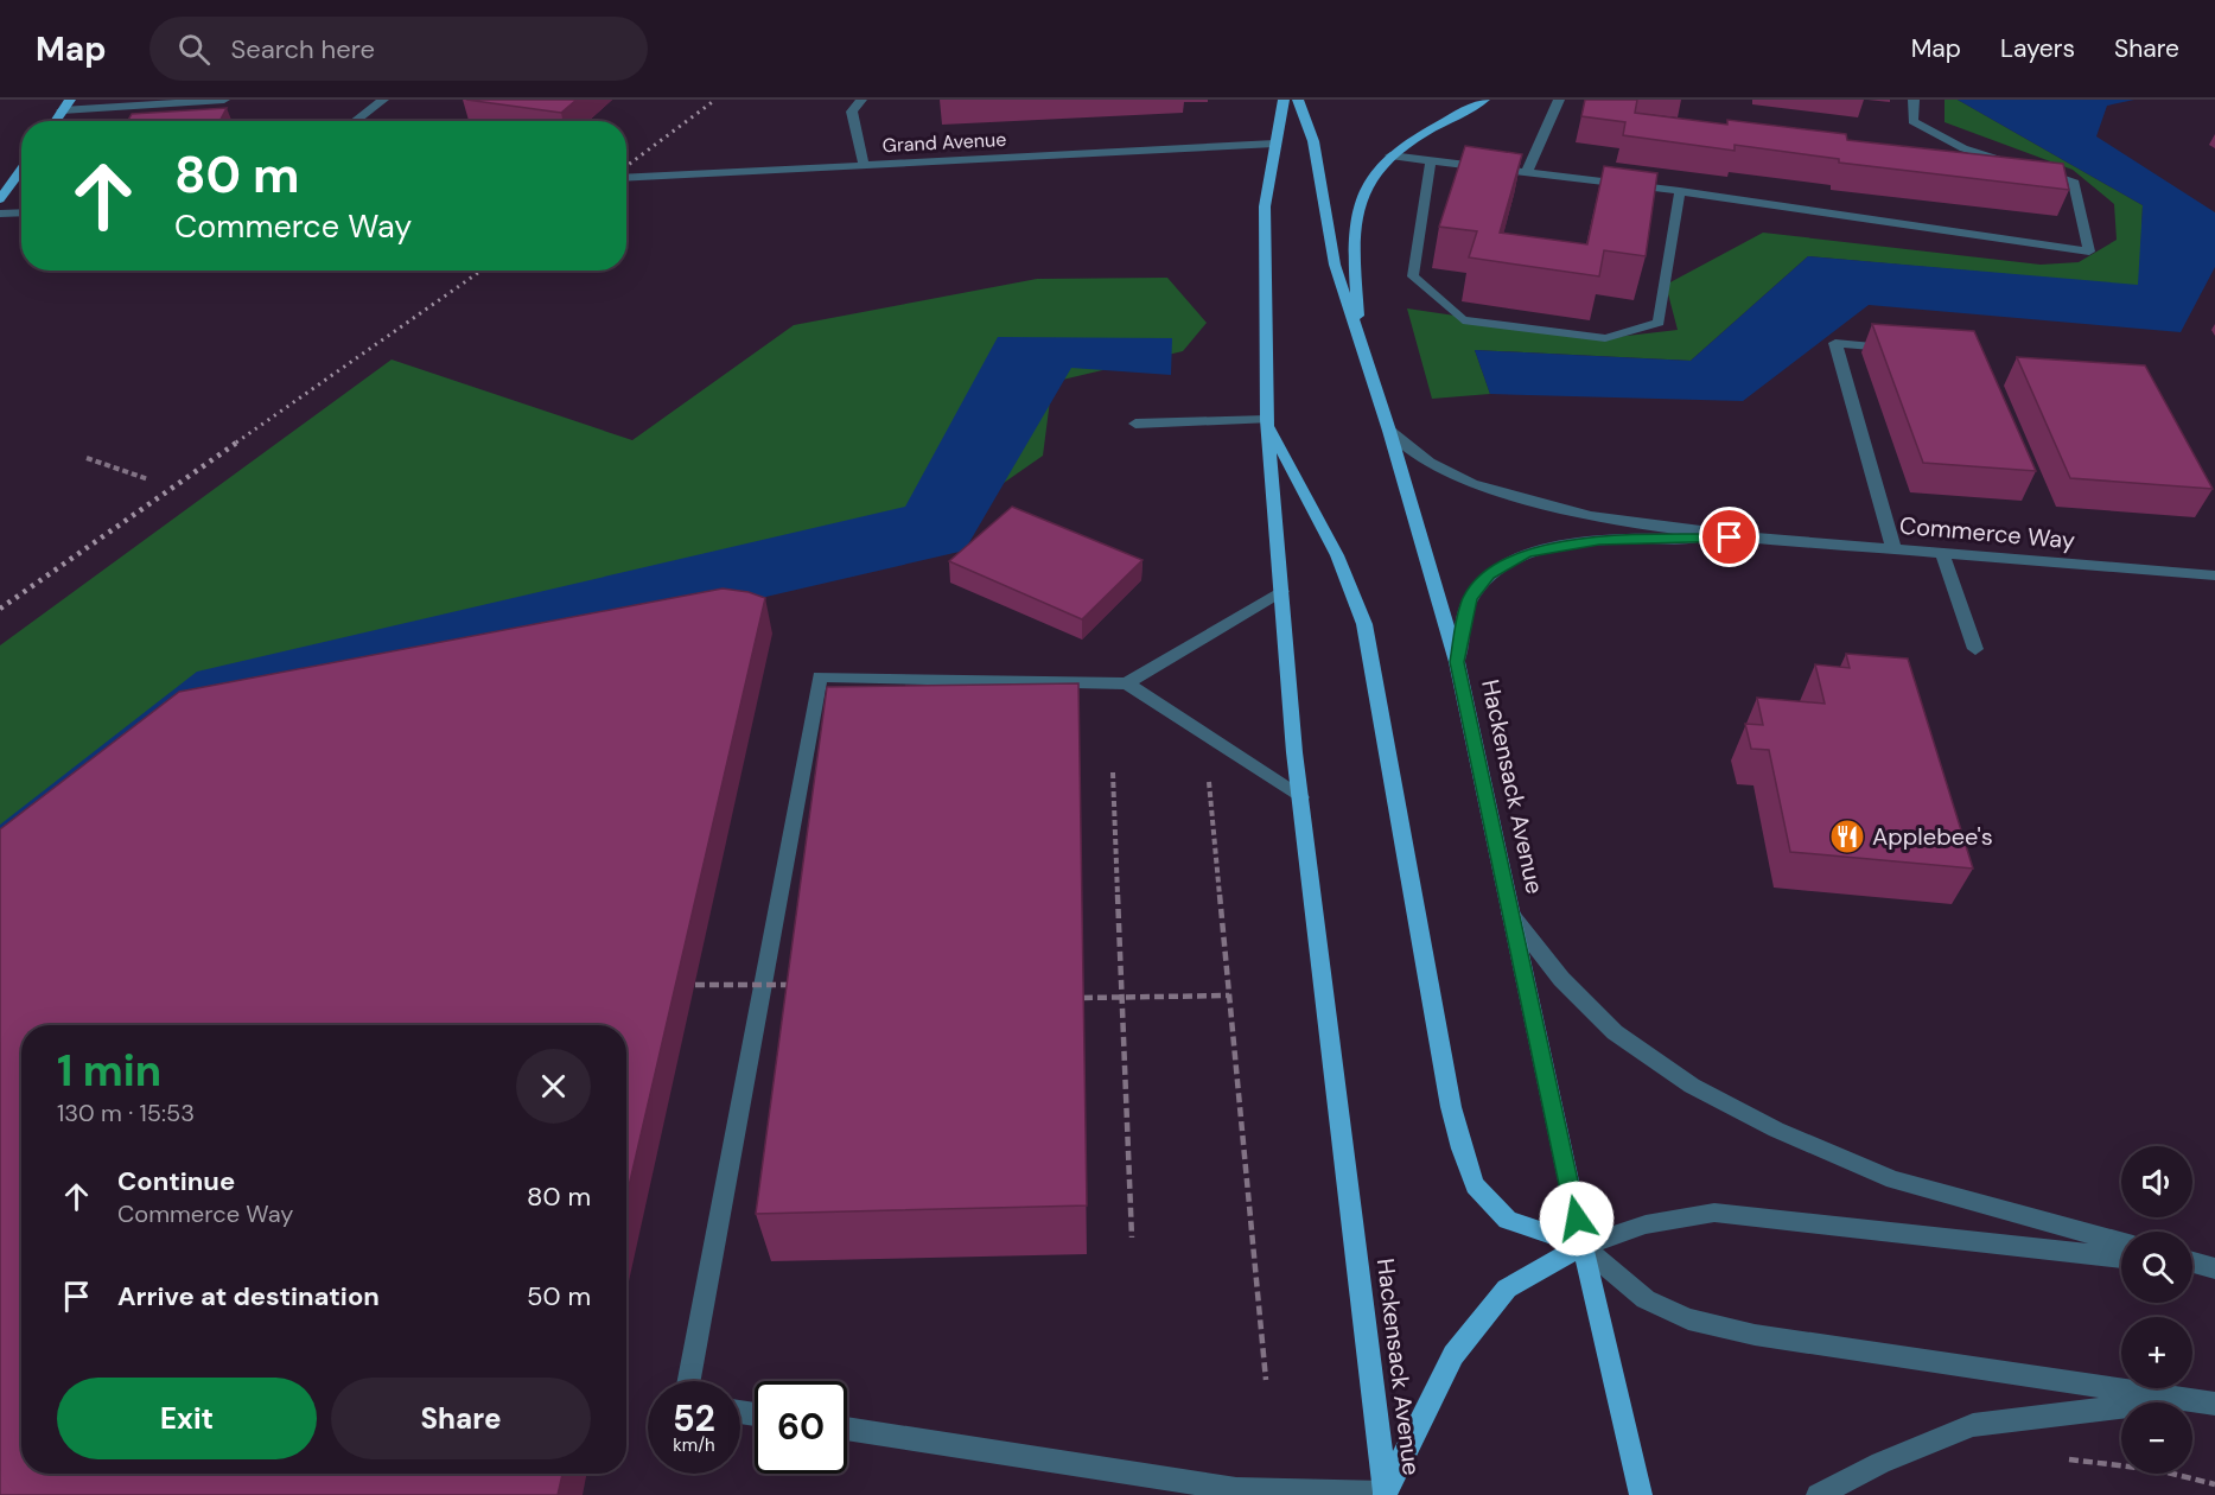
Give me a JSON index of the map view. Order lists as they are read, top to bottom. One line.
{"streets":{"main road":["Hackensack Avenue"],"street":["Grand Avenue","Commerce Way"]},"crossings":[["Grand Avenue","Hackensack Avenue"],["Commerce Way","Hackensack Avenue"]],"places":{"restaurant":["Applebee's"]},"page":{"header":"Map","search":"Search here","nav":["Map","Layers","Share"],"turn":["80 m","Commerce Way"],"heading":["1 min","130 m · 15:53"],"map_buttons":["+","−"],"list":[{"name":"Continue","note":"Commerce Way","value":"80 m"},{"name":"Arrive at destination","value":"50 m"}],"buttons":["Exit","Share"],"speed":"52 km/h","limit":"60"}}
